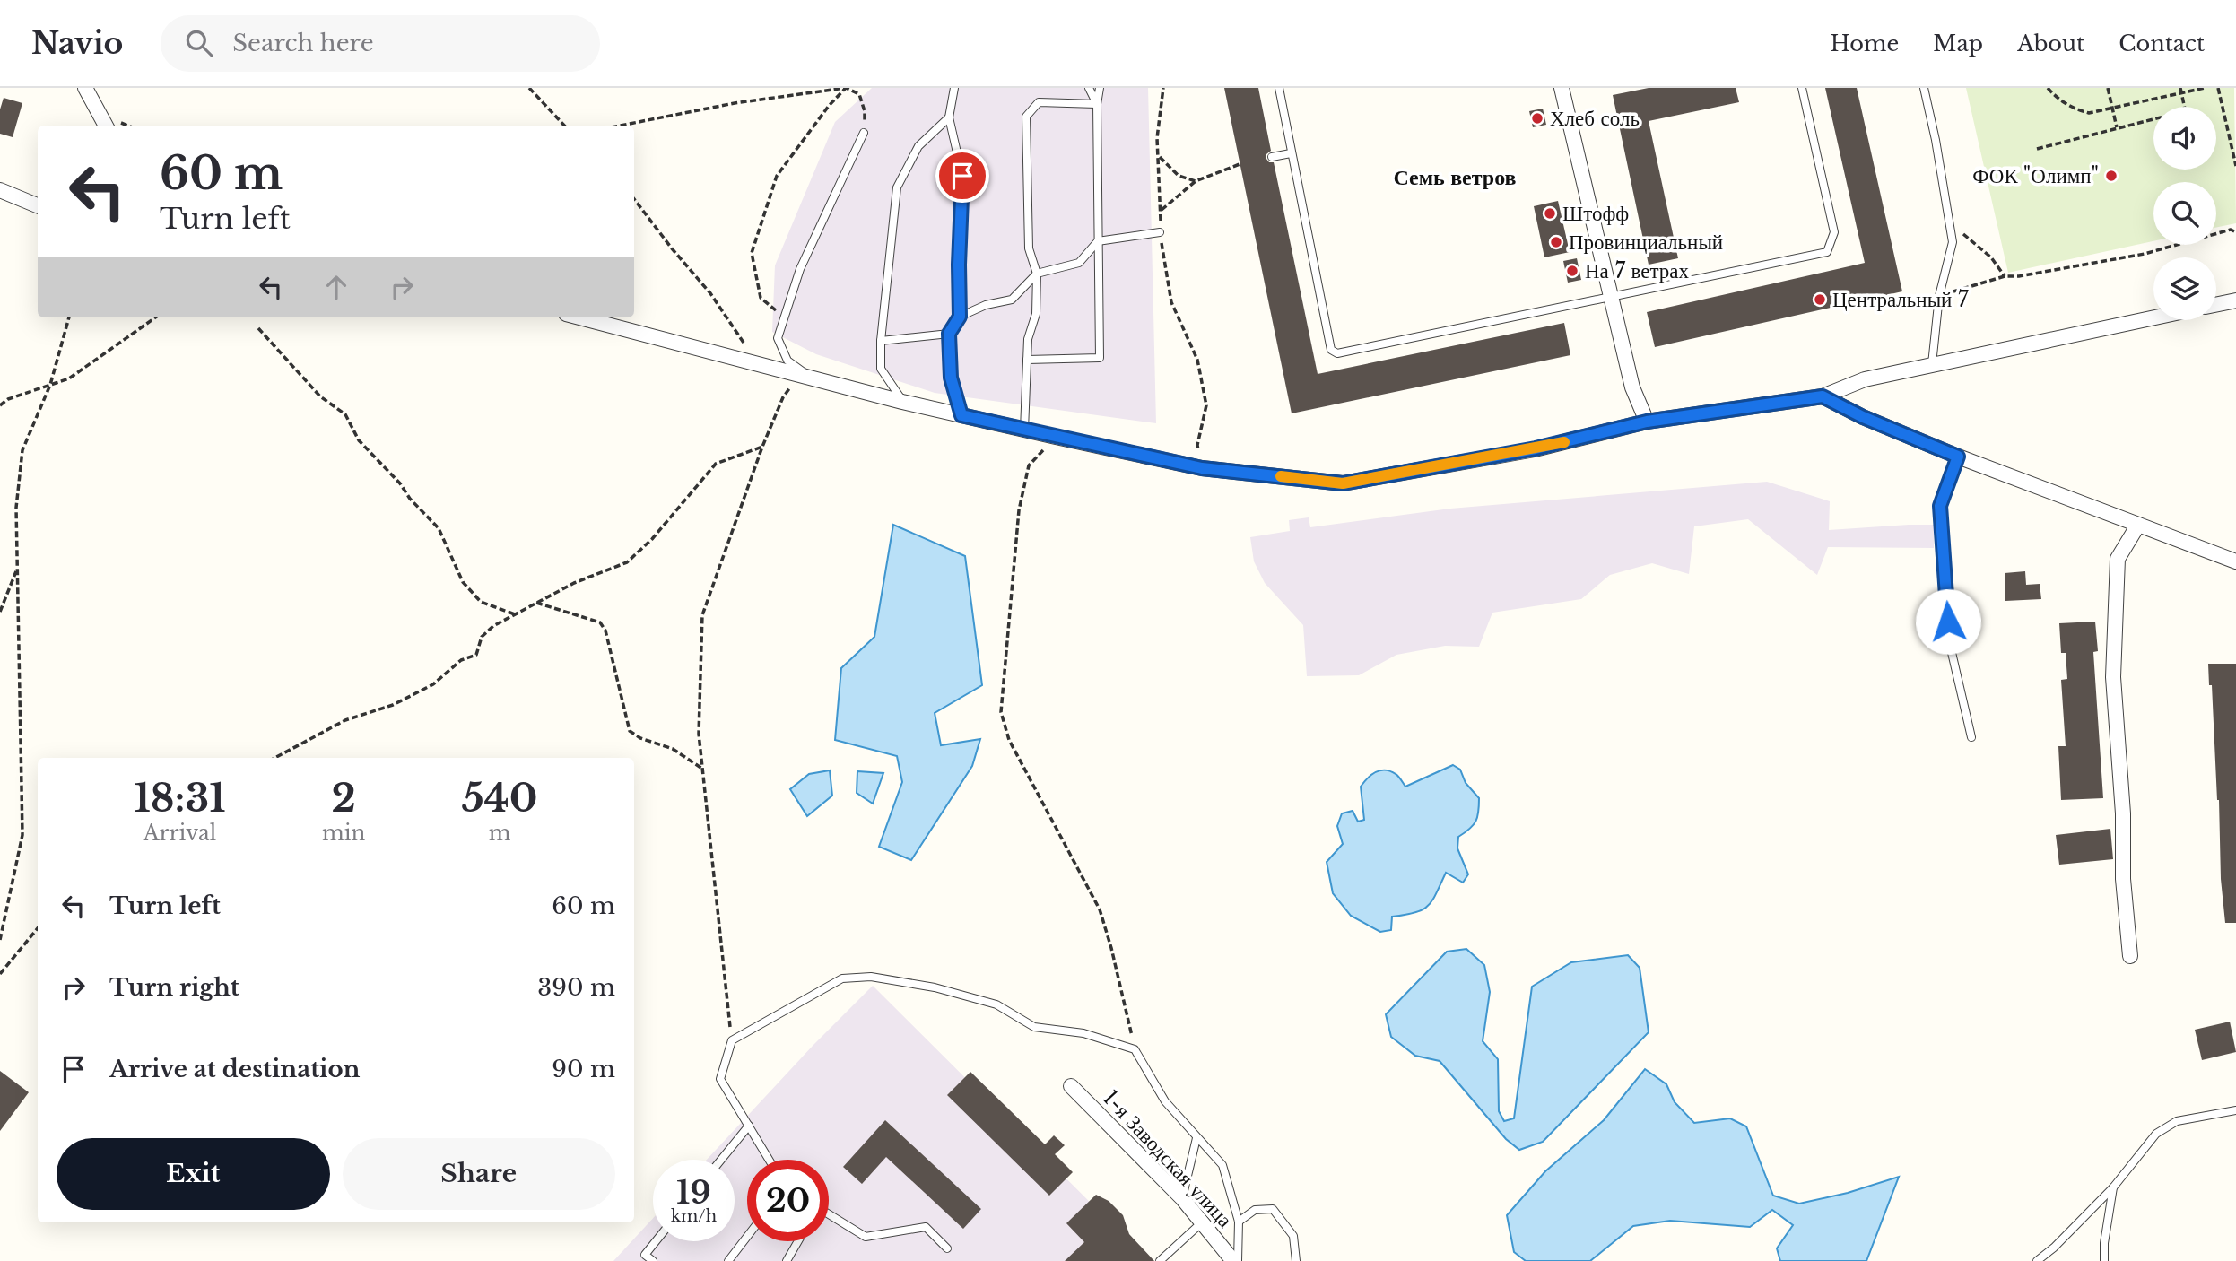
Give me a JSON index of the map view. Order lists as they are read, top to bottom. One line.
{"streets":{"street":["1-я Заводская улица"]},"districts":["Семь ветров"],"places":["Хлеб соль","ФОК \"Олимп\"","Штофф","Провинциальный","На 7 ветрах","Центральный 7"],"page":{"header":"Navio","search":"Search here","nav":["Home","Map","About","Contact"],"turn":["60 m","Turn left"],"eta":["18:31","Arrival","2","min","540","m"],"list":[{"name":"Turn left","value":"60 m"},{"name":"Turn right","value":"390 m"},{"name":"Arrive at destination","value":"90 m"}],"buttons":["Exit","Share"],"speed":"19 km/h","limit":"20"}}
